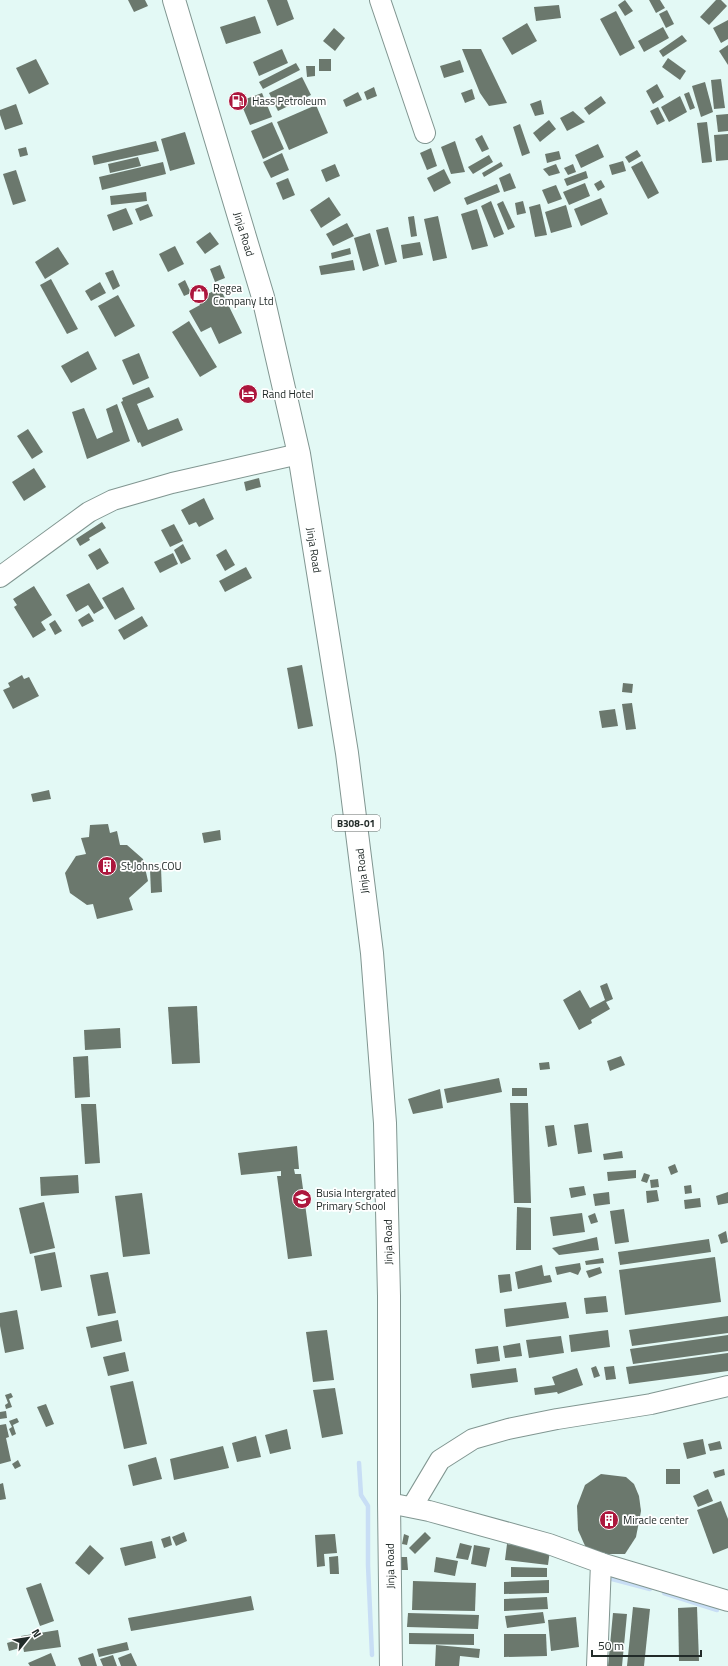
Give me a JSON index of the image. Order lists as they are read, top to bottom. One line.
{"streets":{"main road":["Jinja Road","B308-01"]},"places":{"fuel station":["Hass Petroleum"],"shop":["Regea Company Ltd"],"hotel":["Rand Hotel"],"building":["St Johns COU","Miracle center"],"school or university":["Busia Intergrated Primary School"]},"scale_bar":"50 m","north":"top right"}
